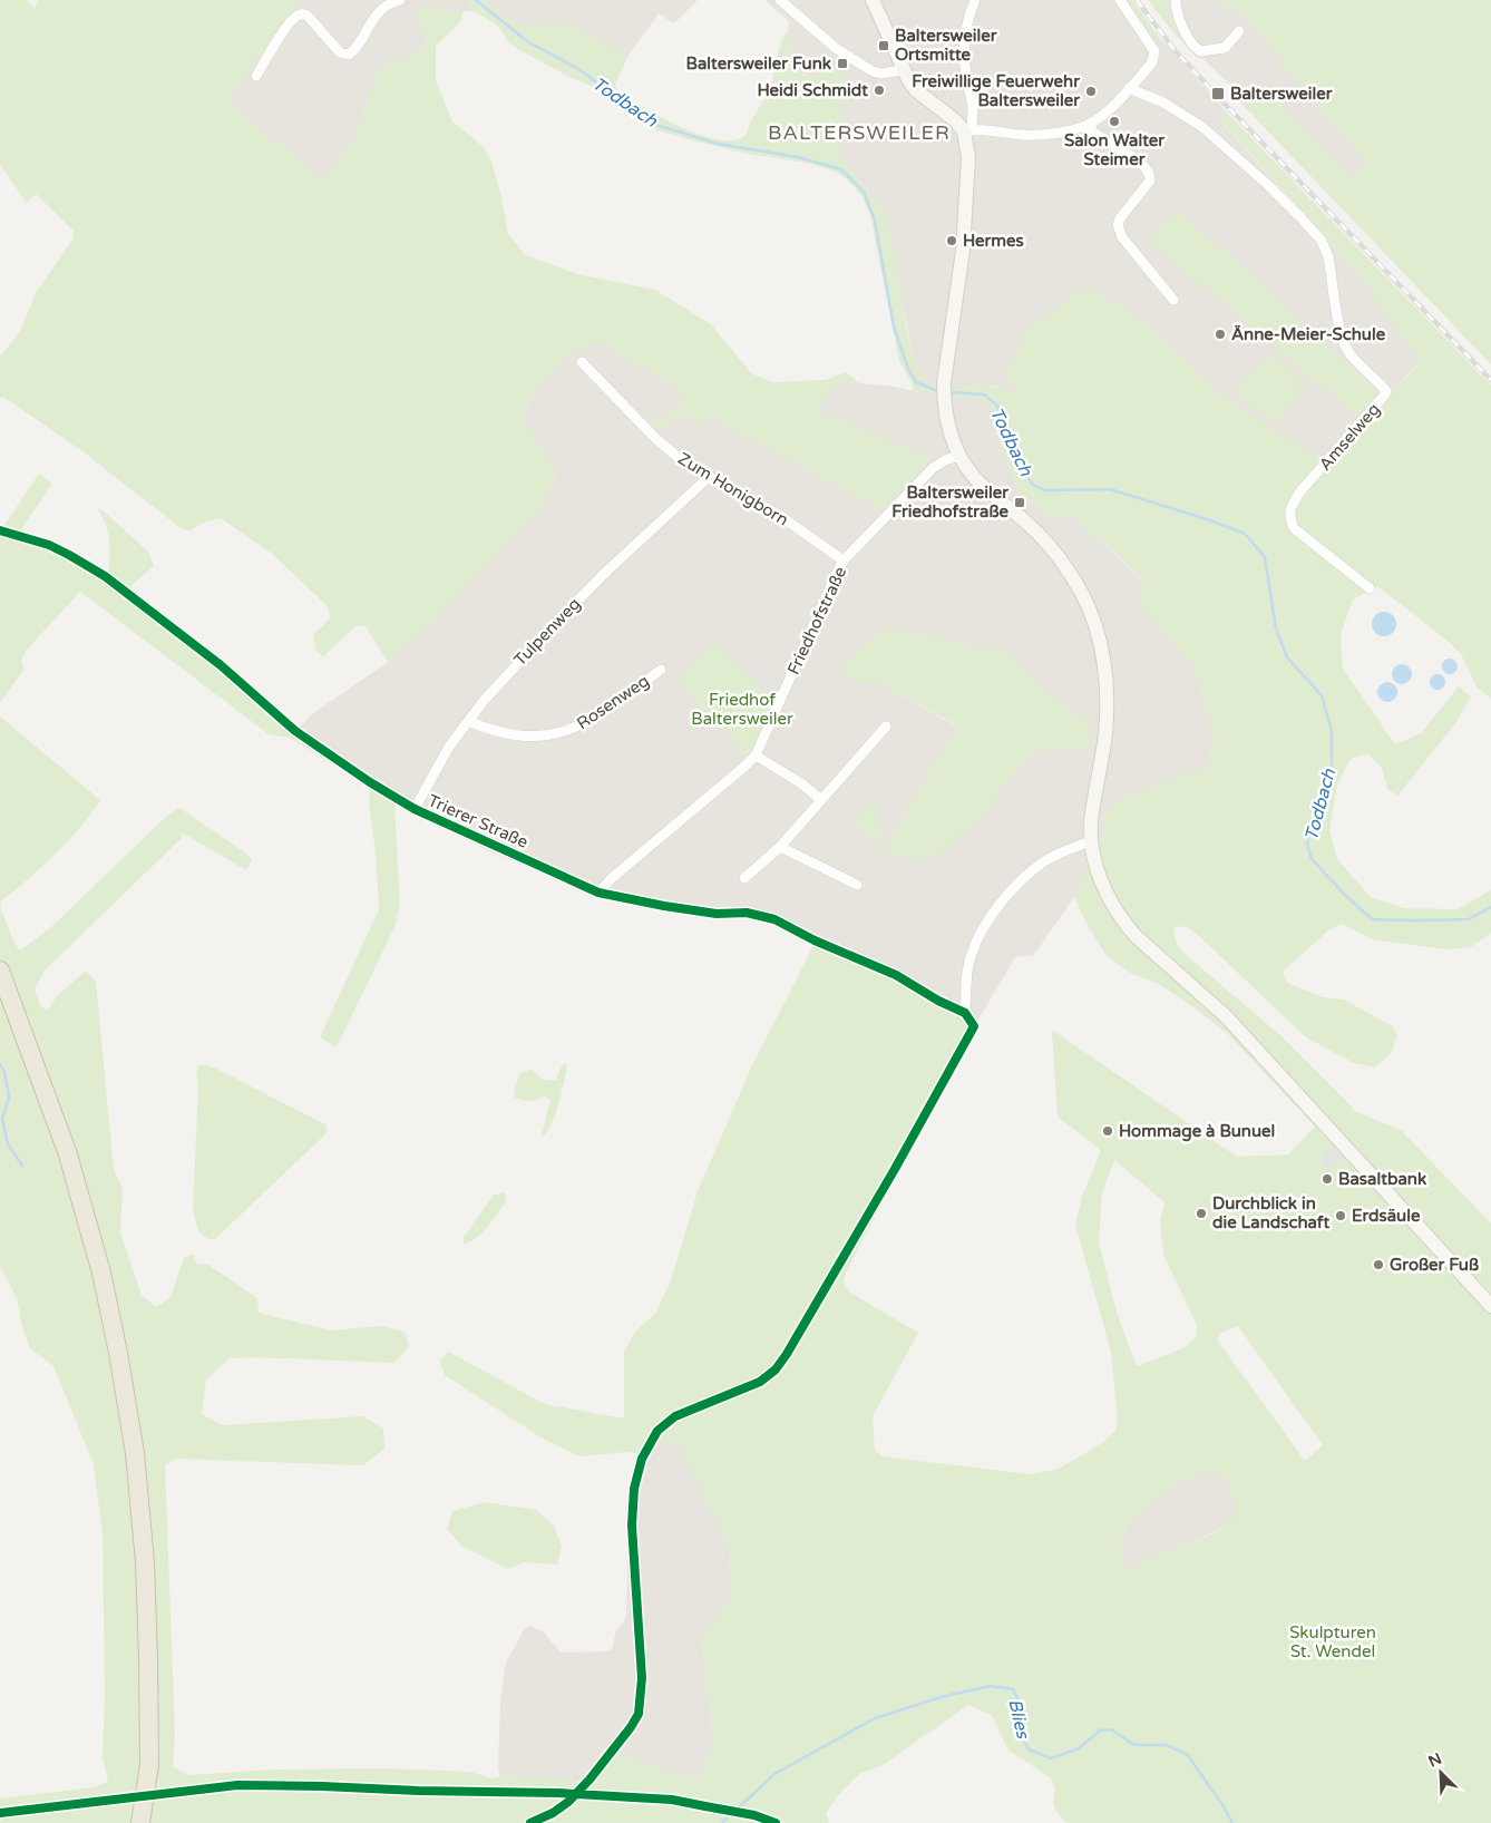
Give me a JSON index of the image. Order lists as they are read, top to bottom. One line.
{"streets":{"street":["Amselweg","Zum Honigborn","Friedhofstraße","Tulpenweg","Rosenweg","Trierer Straße"]},"crossings":[["Zum Honigborn","Friedhofstraße"],["Zum Honigborn","Tulpenweg"],["Friedhofstraße","Trierer Straße"],["Tulpenweg","Rosenweg"],["Tulpenweg","Trierer Straße"]],"districts":["BALTERSWEILER"],"water":["Todbach","Blies"],"parks":["Friedhof Baltersweiler","Skulpturen St. Wendel"],"places":{"transit":["Baltersweiler Ortsmitte","Baltersweiler Funk","Baltersweiler","Baltersweiler Friedhofstraße"],"other":["Heidi Schmidt","Freiwillige Feuerwehr Baltersweiler","Salon Walter Steimer","Hermes","Änne-Meier-Schule","Hommage à Bunuel","Basaltbank","Durchblick in die Landschaft","Erdsäule","Großer Fuß"]},"north":"top left"}
